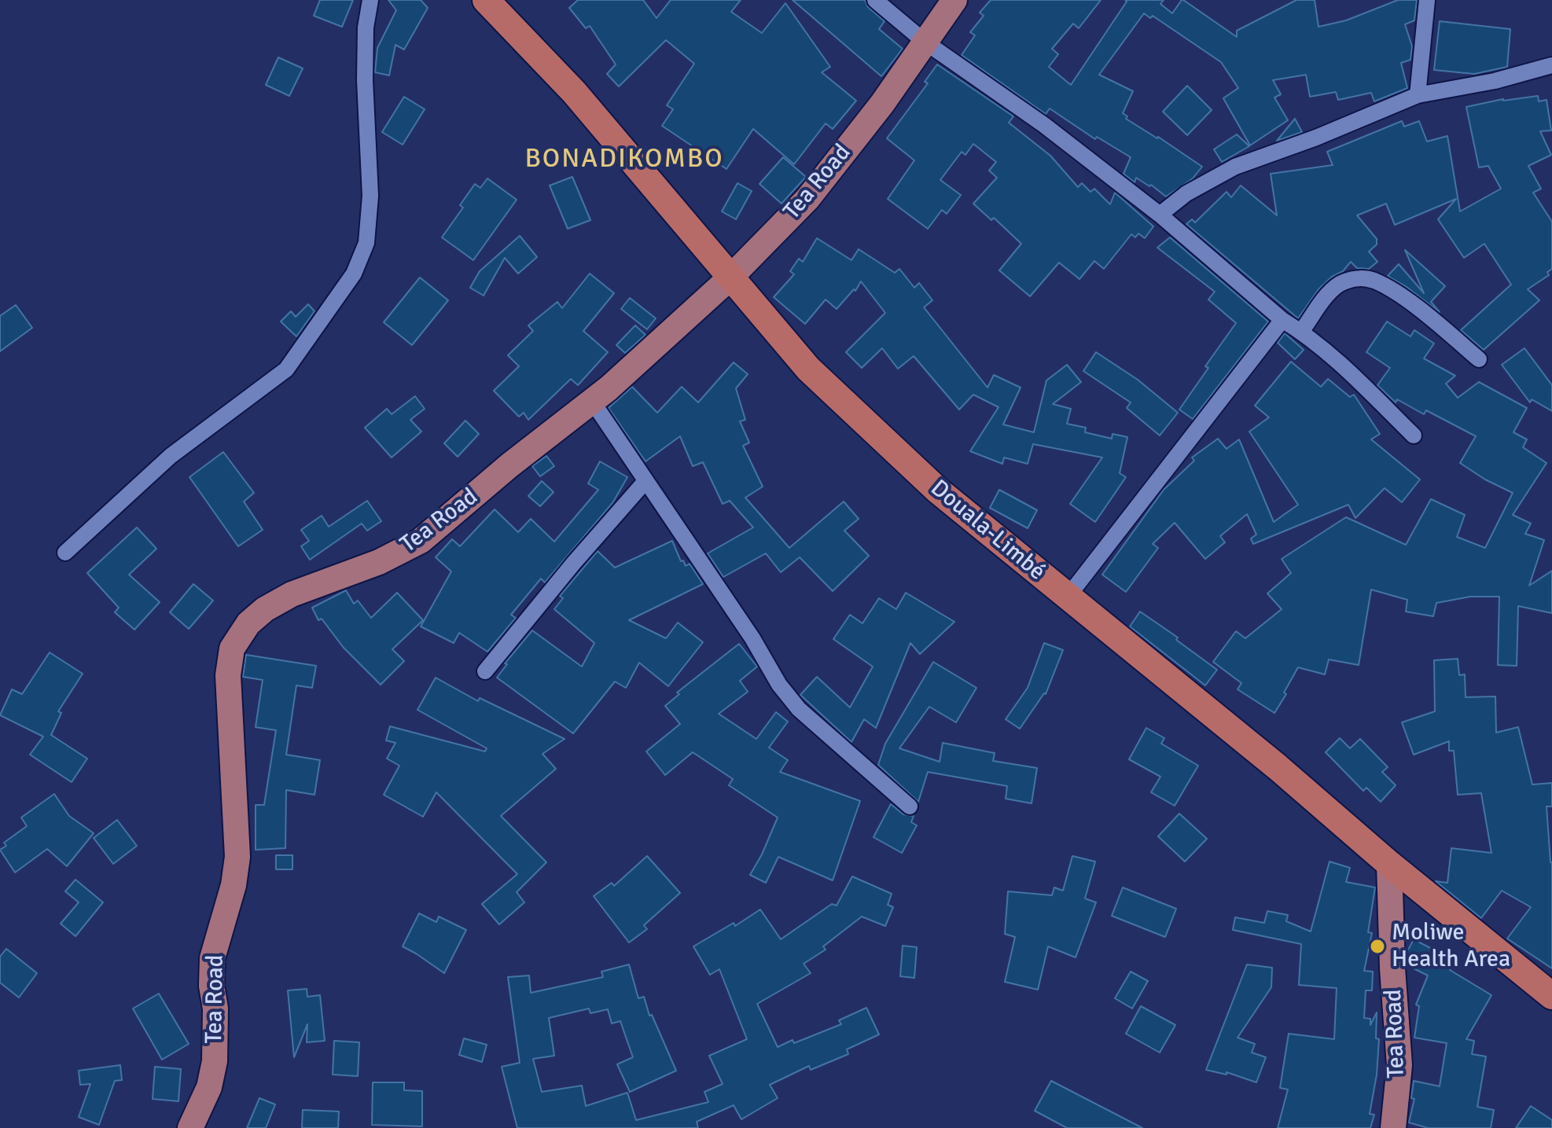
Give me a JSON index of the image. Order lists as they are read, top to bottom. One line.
{"streets":{"highway":["Douala-Limbé"],"main road":["Tea Road"]},"crossings":[["Tea Road","Douala-Limbé"]],"districts":["BONADIKOMBO"],"places":["Moliwe Health Area"]}
